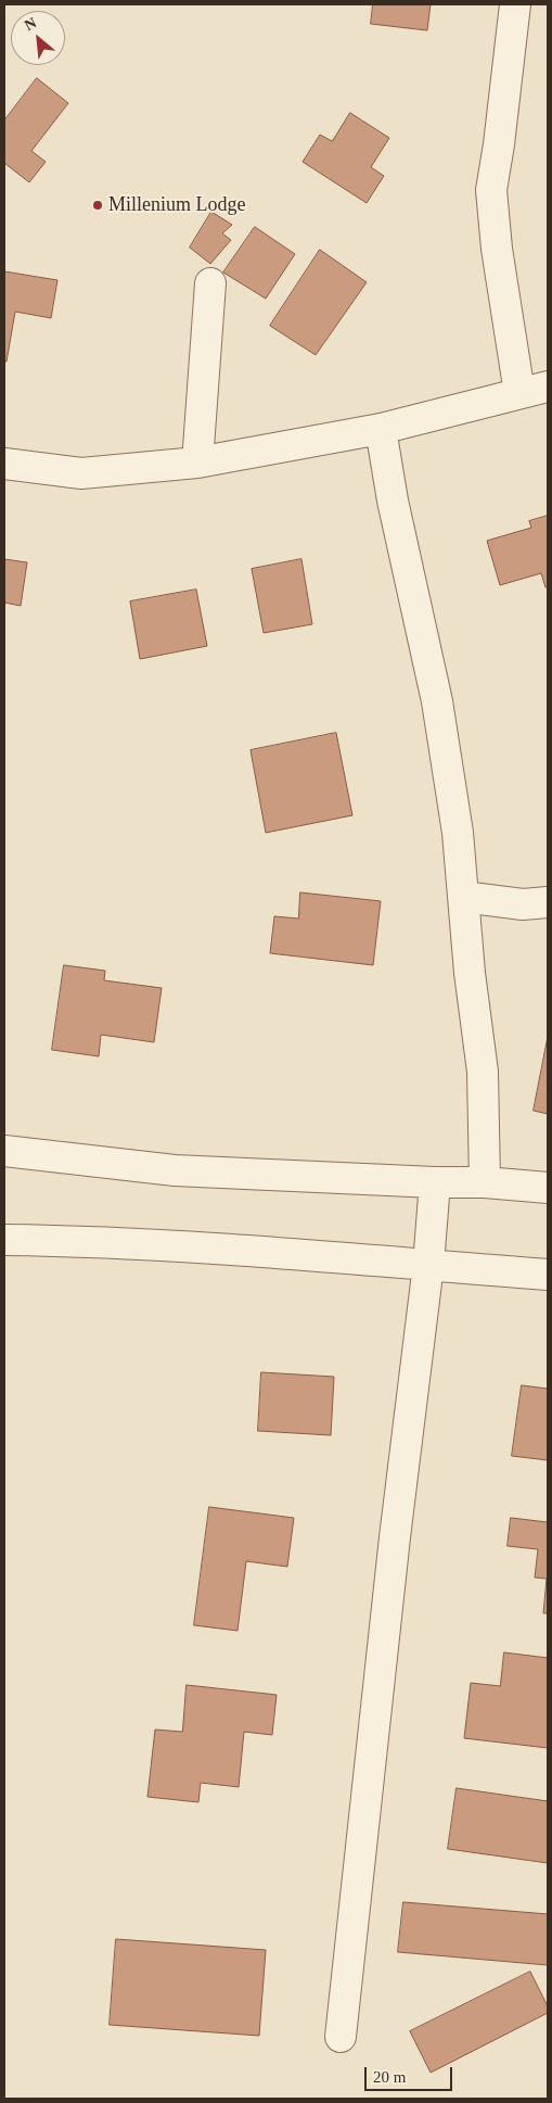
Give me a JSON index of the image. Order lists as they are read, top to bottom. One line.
{"places":["Millenium Lodge"],"scale_bar":"20 m","north":"top left"}
